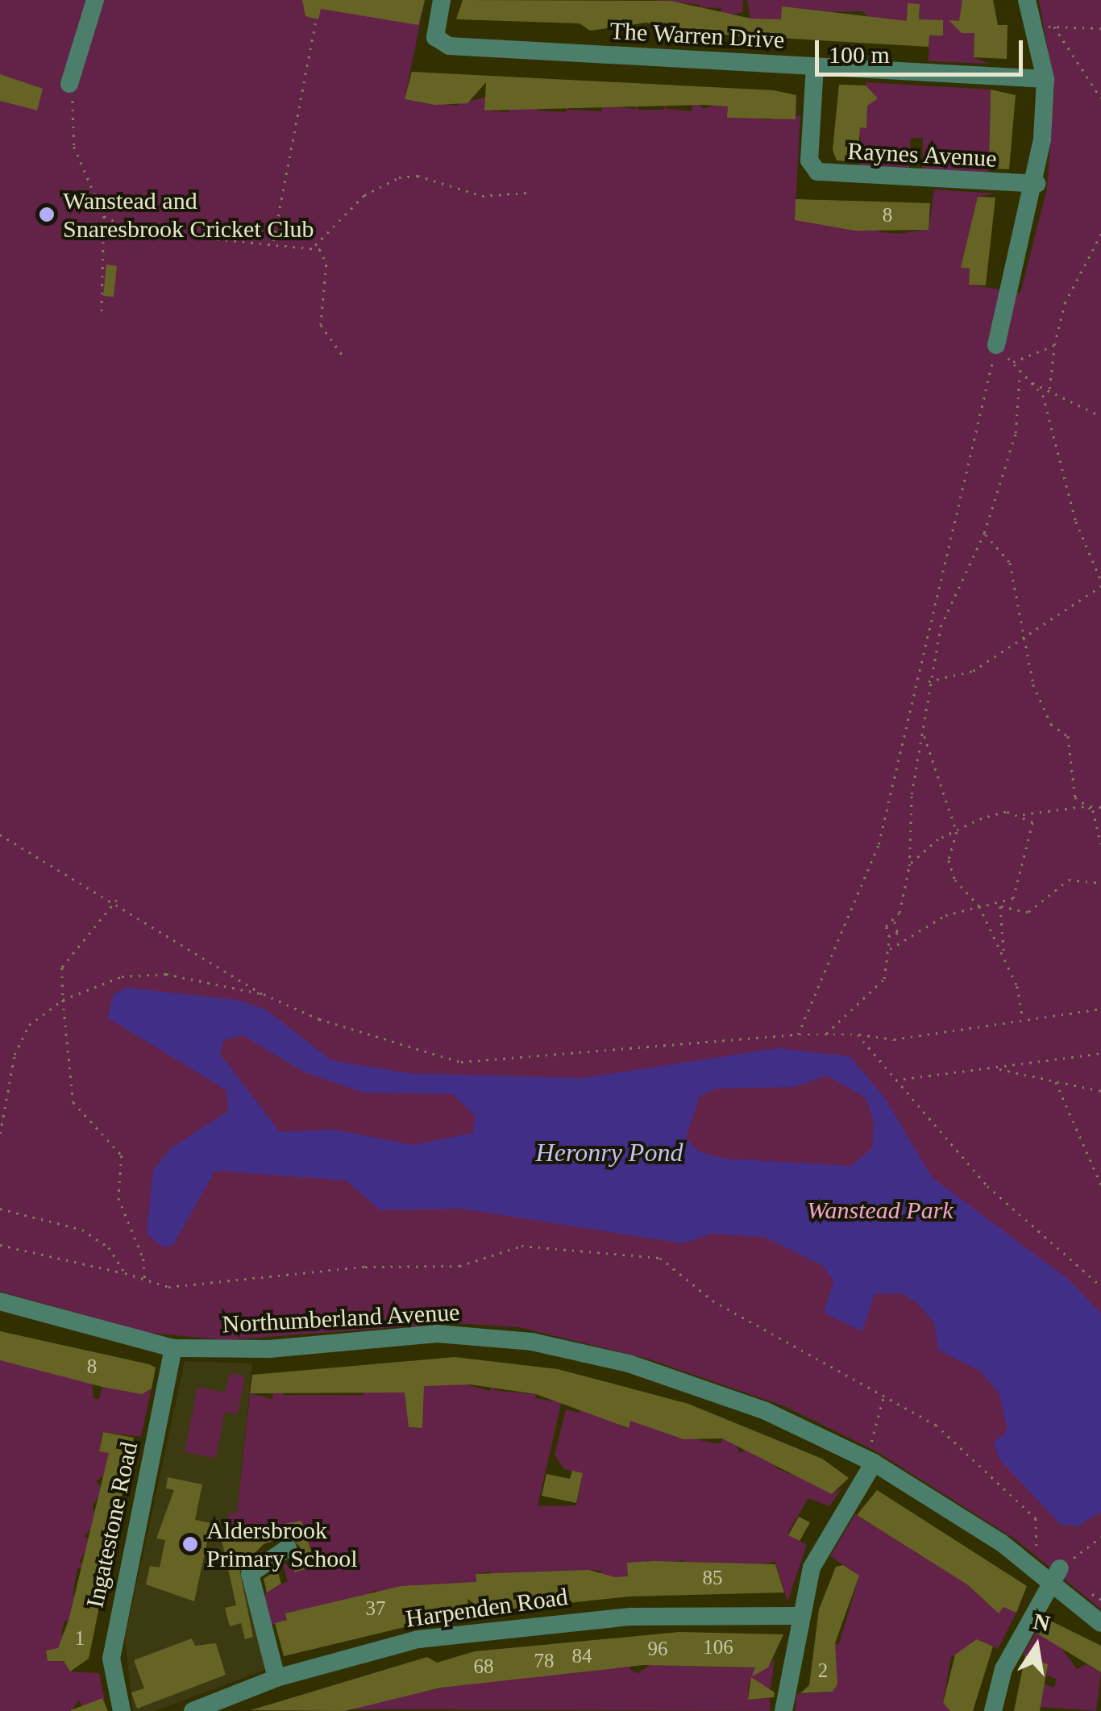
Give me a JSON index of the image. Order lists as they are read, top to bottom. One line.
{"streets":{"street":["The Warren Drive","Raynes Avenue","Northumberland Avenue","Ingatestone Road","Harpenden Road"]},"crossings":[["The Warren Drive","Raynes Avenue"],["Northumberland Avenue","Ingatestone Road"]],"water":["Heronry Pond"],"parks":["Wanstead Park"],"places":["Wanstead and Snaresbrook Cricket Club","Aldersbrook Primary School"],"house_numbers":["8","8","85","37","1","106","96","84","78","68","2"],"scale_bar":"100 m","north":"top"}
